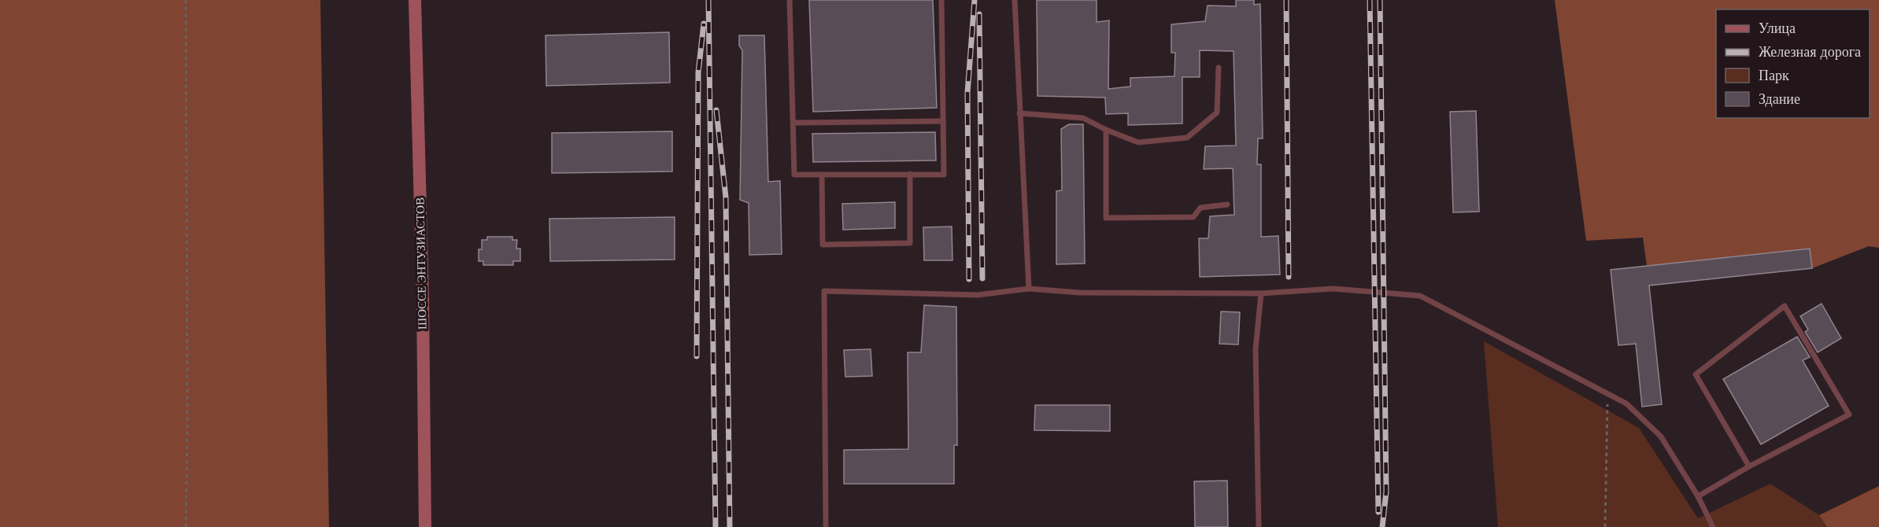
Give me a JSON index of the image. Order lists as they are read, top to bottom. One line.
{"streets":{"main road":["ШОССЕ ЭНТУЗИАСТОВ"]},"legend":["Улица","Железная дорога","Парк","Здание"]}
